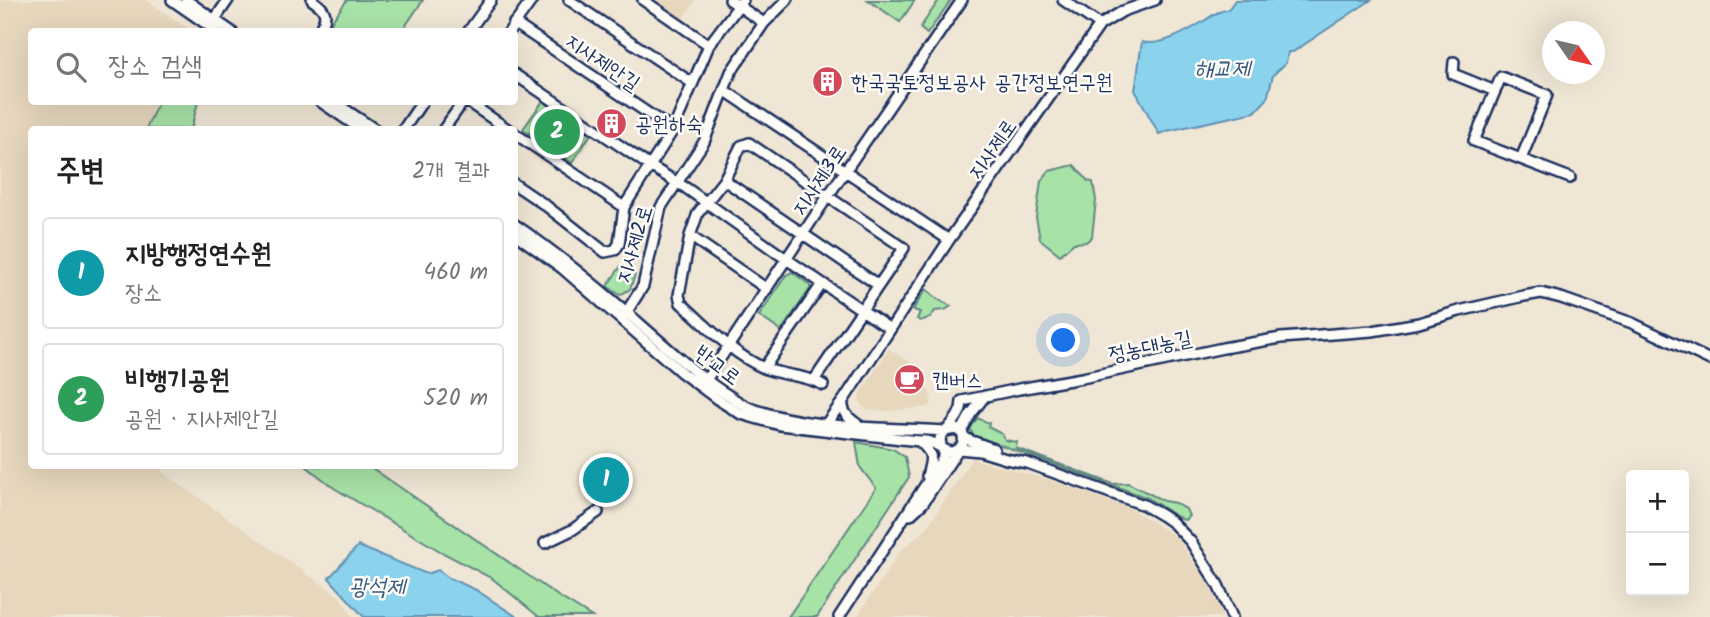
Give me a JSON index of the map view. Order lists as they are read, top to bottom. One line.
{"streets":{"street":["지사제안길","지사제로","지사제3로","지사제2로","정농대농길","반교로"]},"crossings":[["지사제로","반교로"],["지사제3로","반교로"],["지사제2로","반교로"]],"water":["해교제","광석제"],"places":{"building":["한국국토정보공사 공간정보연구원","공원하숙"],"cafe":["캔버스"]},"north":"bottom right","page":{"search":"장소 검색","pins":["2","1"],"heading":["주변","2개 결과"],"list":[{"mark":"1","name":"지방행정연수원","note":"장소","value":"460 m"},{"mark":"2","name":"비행기공원","note":"공원 · 지사제안길","value":"520 m"}],"map_buttons":["+","−"]}}
